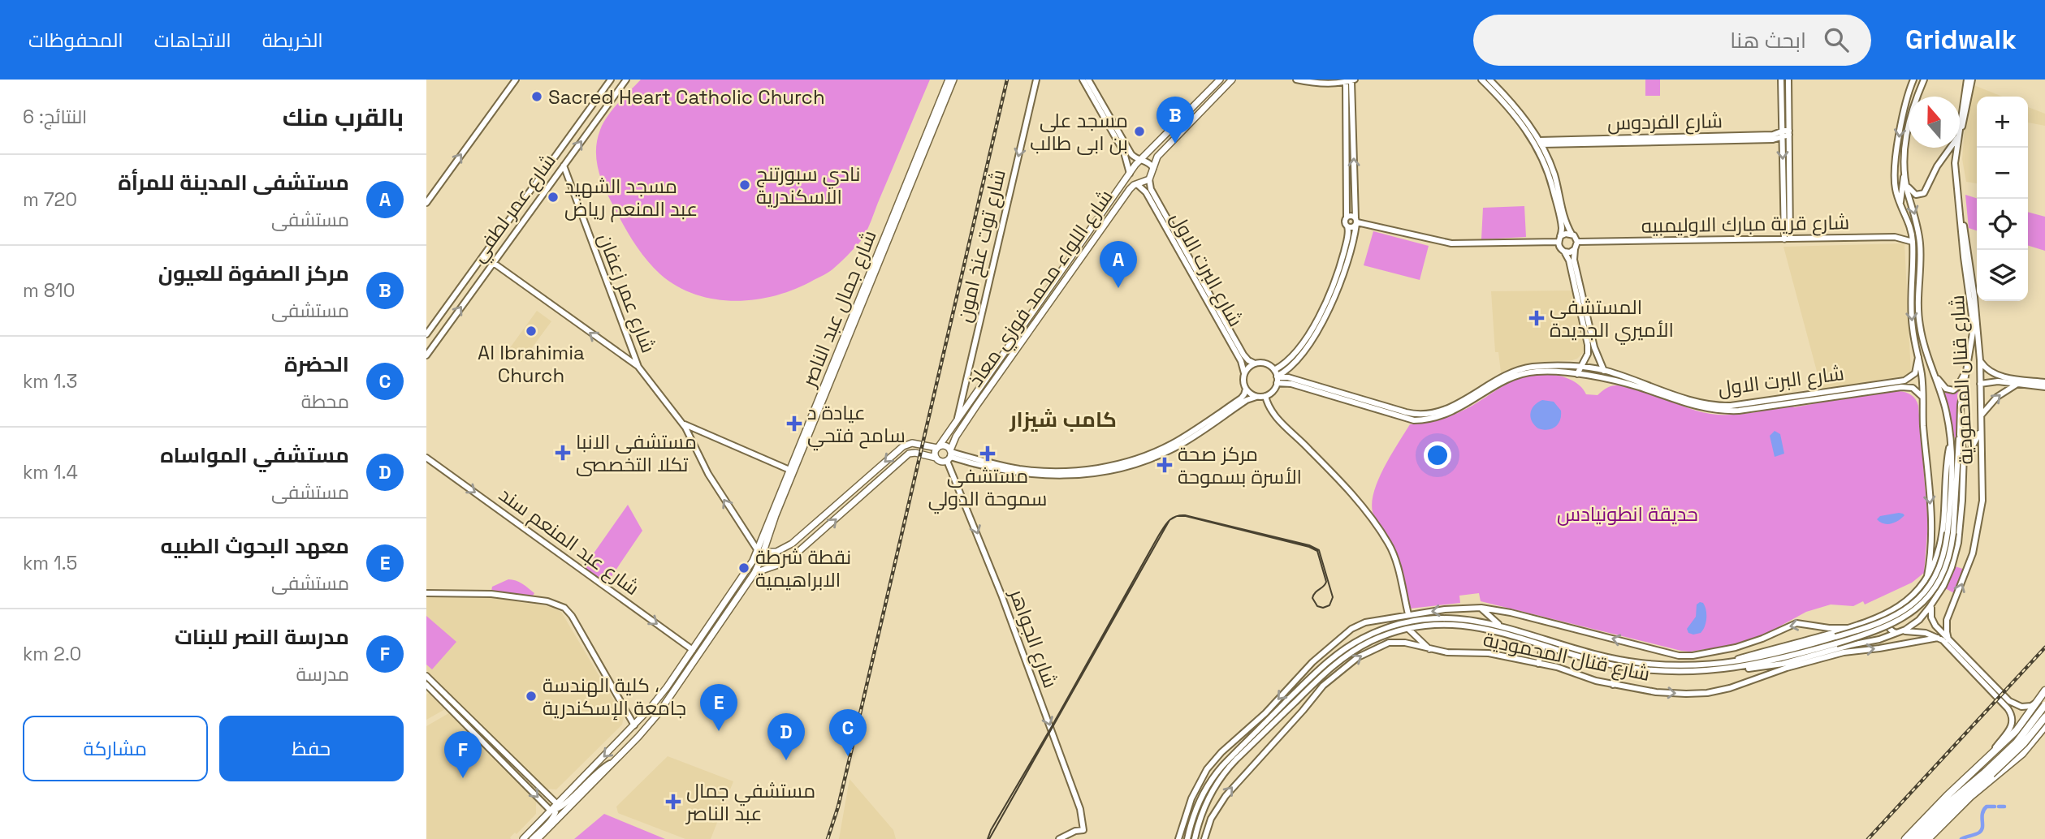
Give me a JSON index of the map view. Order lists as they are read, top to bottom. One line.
{"streets":{"main road":["شارع الفردوس","شارع عمر لطفي","شارع قرية مبارك الاوليمبيه","شارع توت عنخ امون","شارع البرت الاول","شارع اللواء محمد فوزي معاذ","شارع عمر زعفان","شارع جمال عبد الناصر","شارع قنال المحمودية","شارع عبد المنعم سند","شارع الجواهر"]},"crossings":[["شارع عمر لطفي","شارع عمر زعفان"],["شارع قرية مبارك الاوليمبيه","شارع قنال المحمودية"],["شارع توت عنخ امون","شارع اللواء محمد فوزي معاذ"],["شارع البرت الاول","شارع اللواء محمد فوزي معاذ"],["شارع البرت الاول","شارع قنال المحمودية"],["شارع اللواء محمد فوزي معاذ","شارع الجواهر"],["شارع عمر زعفان","شارع جمال عبد الناصر"],["شارع جمال عبد الناصر","شارع عبد المنعم سند"]],"one_way":["شارع توت عنخ امون","شارع عبد المنعم سند","شارع الجواهر"],"districts":["كامب شيزار"],"parks":["حديقة انطونيادس"],"places":{"other":["Sacred Heart Catholic Church","مسجد على بن ابى طالب","نادي سبورتنج الاسكندرية","مسجد الشهيد عبد المنعم رياض","Al Ibrahimia Church","نقطة شرطة الابراهيمية","كلية الهندسة ، جامعة الإسكندرية"],"health":["المستشفى الأميري الجديدة","عيادة د سامح فتحي","مستشفى الانبا تكلا التخصصى","مستشفى سموحة الدولي","مركز صحة الأسرة بسموحة","مستشفي جمال عبد الناصر"]},"north":"top","page":{"header":"Gridwalk","search":"ابحث هنا","nav":["الخريطة","الاتجاهات","المحفوظات"],"heading":["بالقرب منك","النتائج: 6"],"map_buttons":["+","−"],"pins":["B","A","E","C","D","F"],"list":[{"mark":"A","name":"مستشفى المدينة للمرأة","note":"مستشفى","value":"720 m"},{"mark":"B","name":"مركز الصفوة للعيون","note":"مستشفى","value":"810 m"},{"mark":"C","name":"الحضرة","note":"محطة","value":"1.3 km"},{"mark":"D","name":"مستشفي المواساه","note":"مستشفى","value":"1.4 km"},{"mark":"E","name":"معهد البحوث الطبيه","note":"مستشفى","value":"1.5 km"},{"mark":"F","name":"مدرسة النصر للبنات","note":"مدرسة","value":"2.0 km"}],"buttons":["حفظ","مشاركة"]}}
